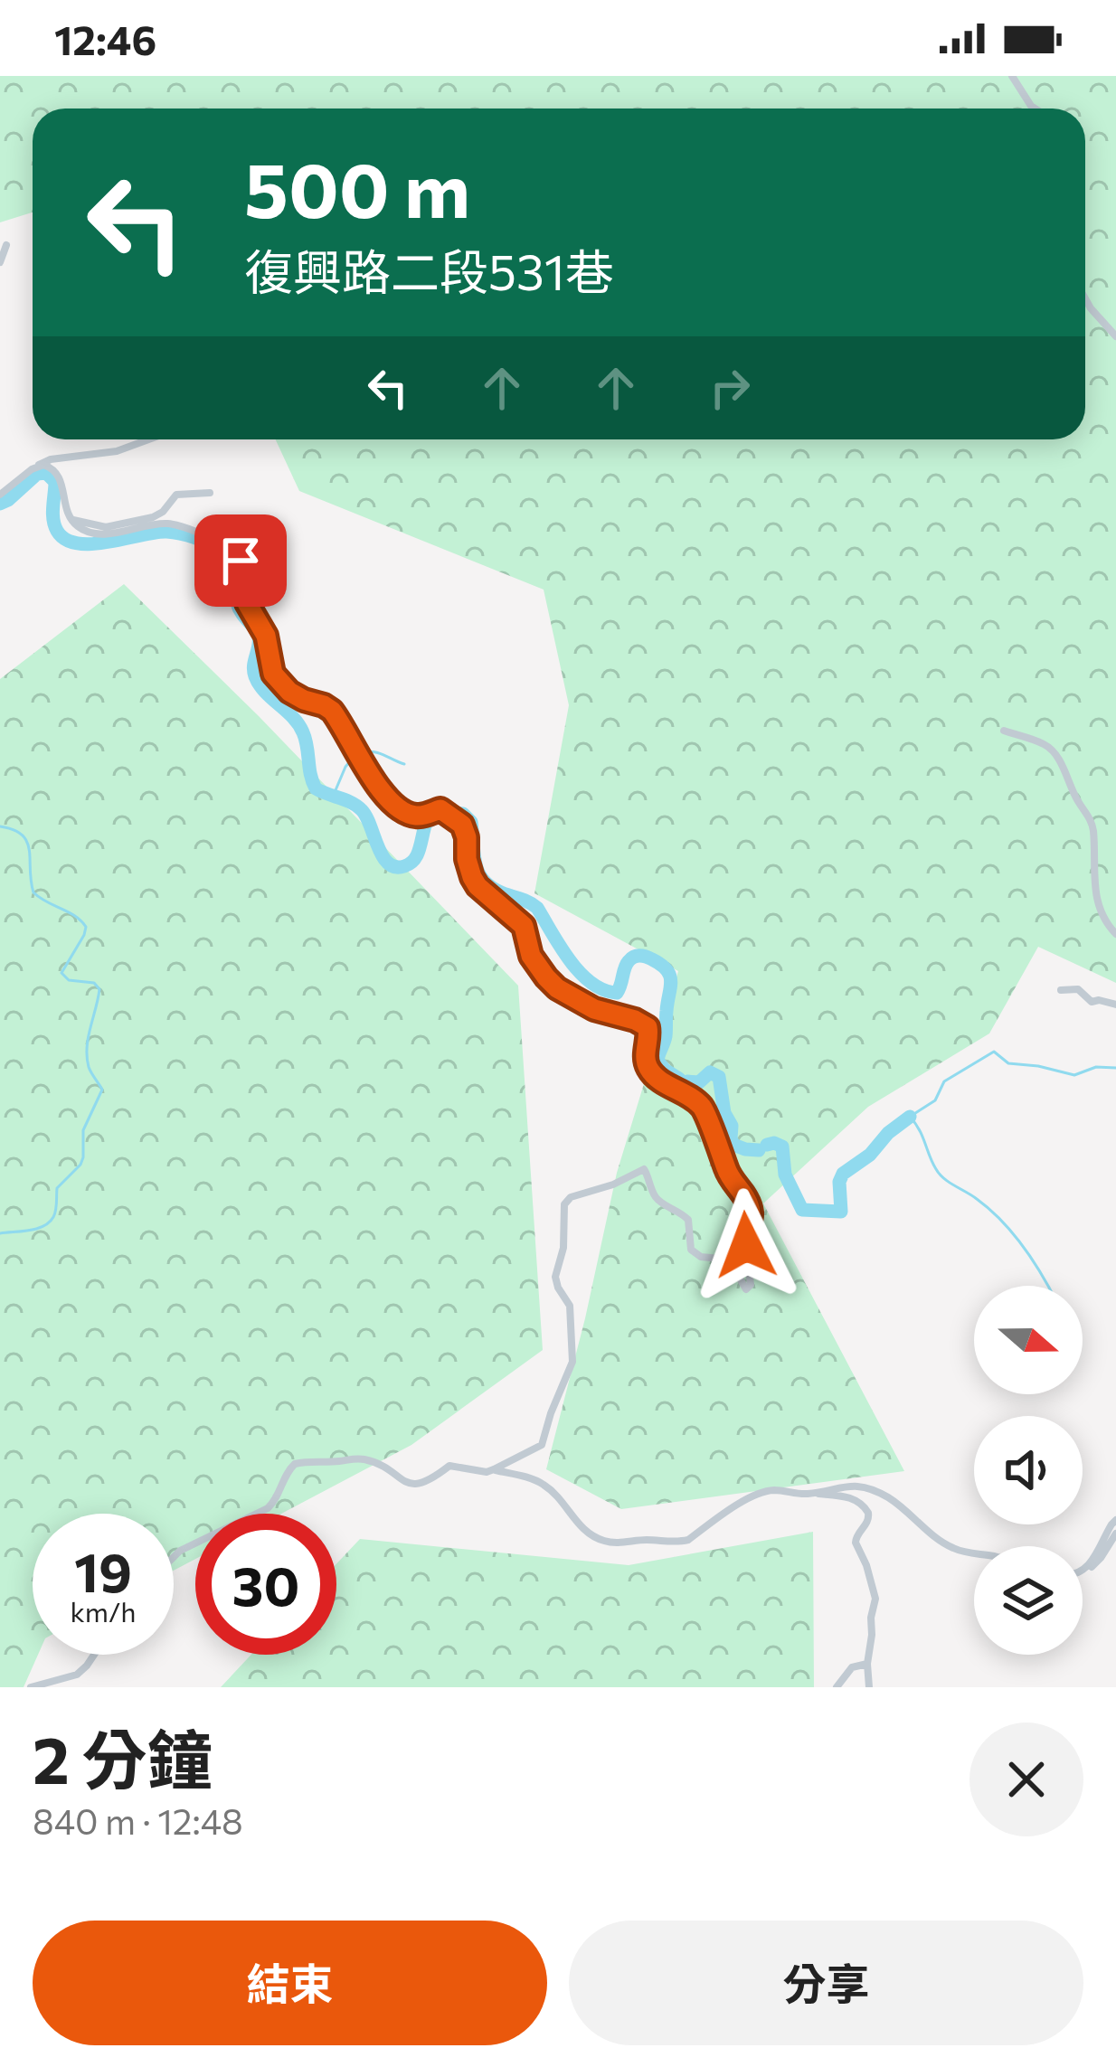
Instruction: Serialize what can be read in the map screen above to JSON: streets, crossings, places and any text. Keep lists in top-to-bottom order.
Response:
{
  "north": "right",
  "page": {
    "status": "12:46",
    "turn": ["500 m", "復興路二段531巷"],
    "speed": "19 km/h",
    "limit": "30",
    "heading": ["2 分鐘", "840 m · 12:48"],
    "buttons": ["結束", "分享"]
  }
}
